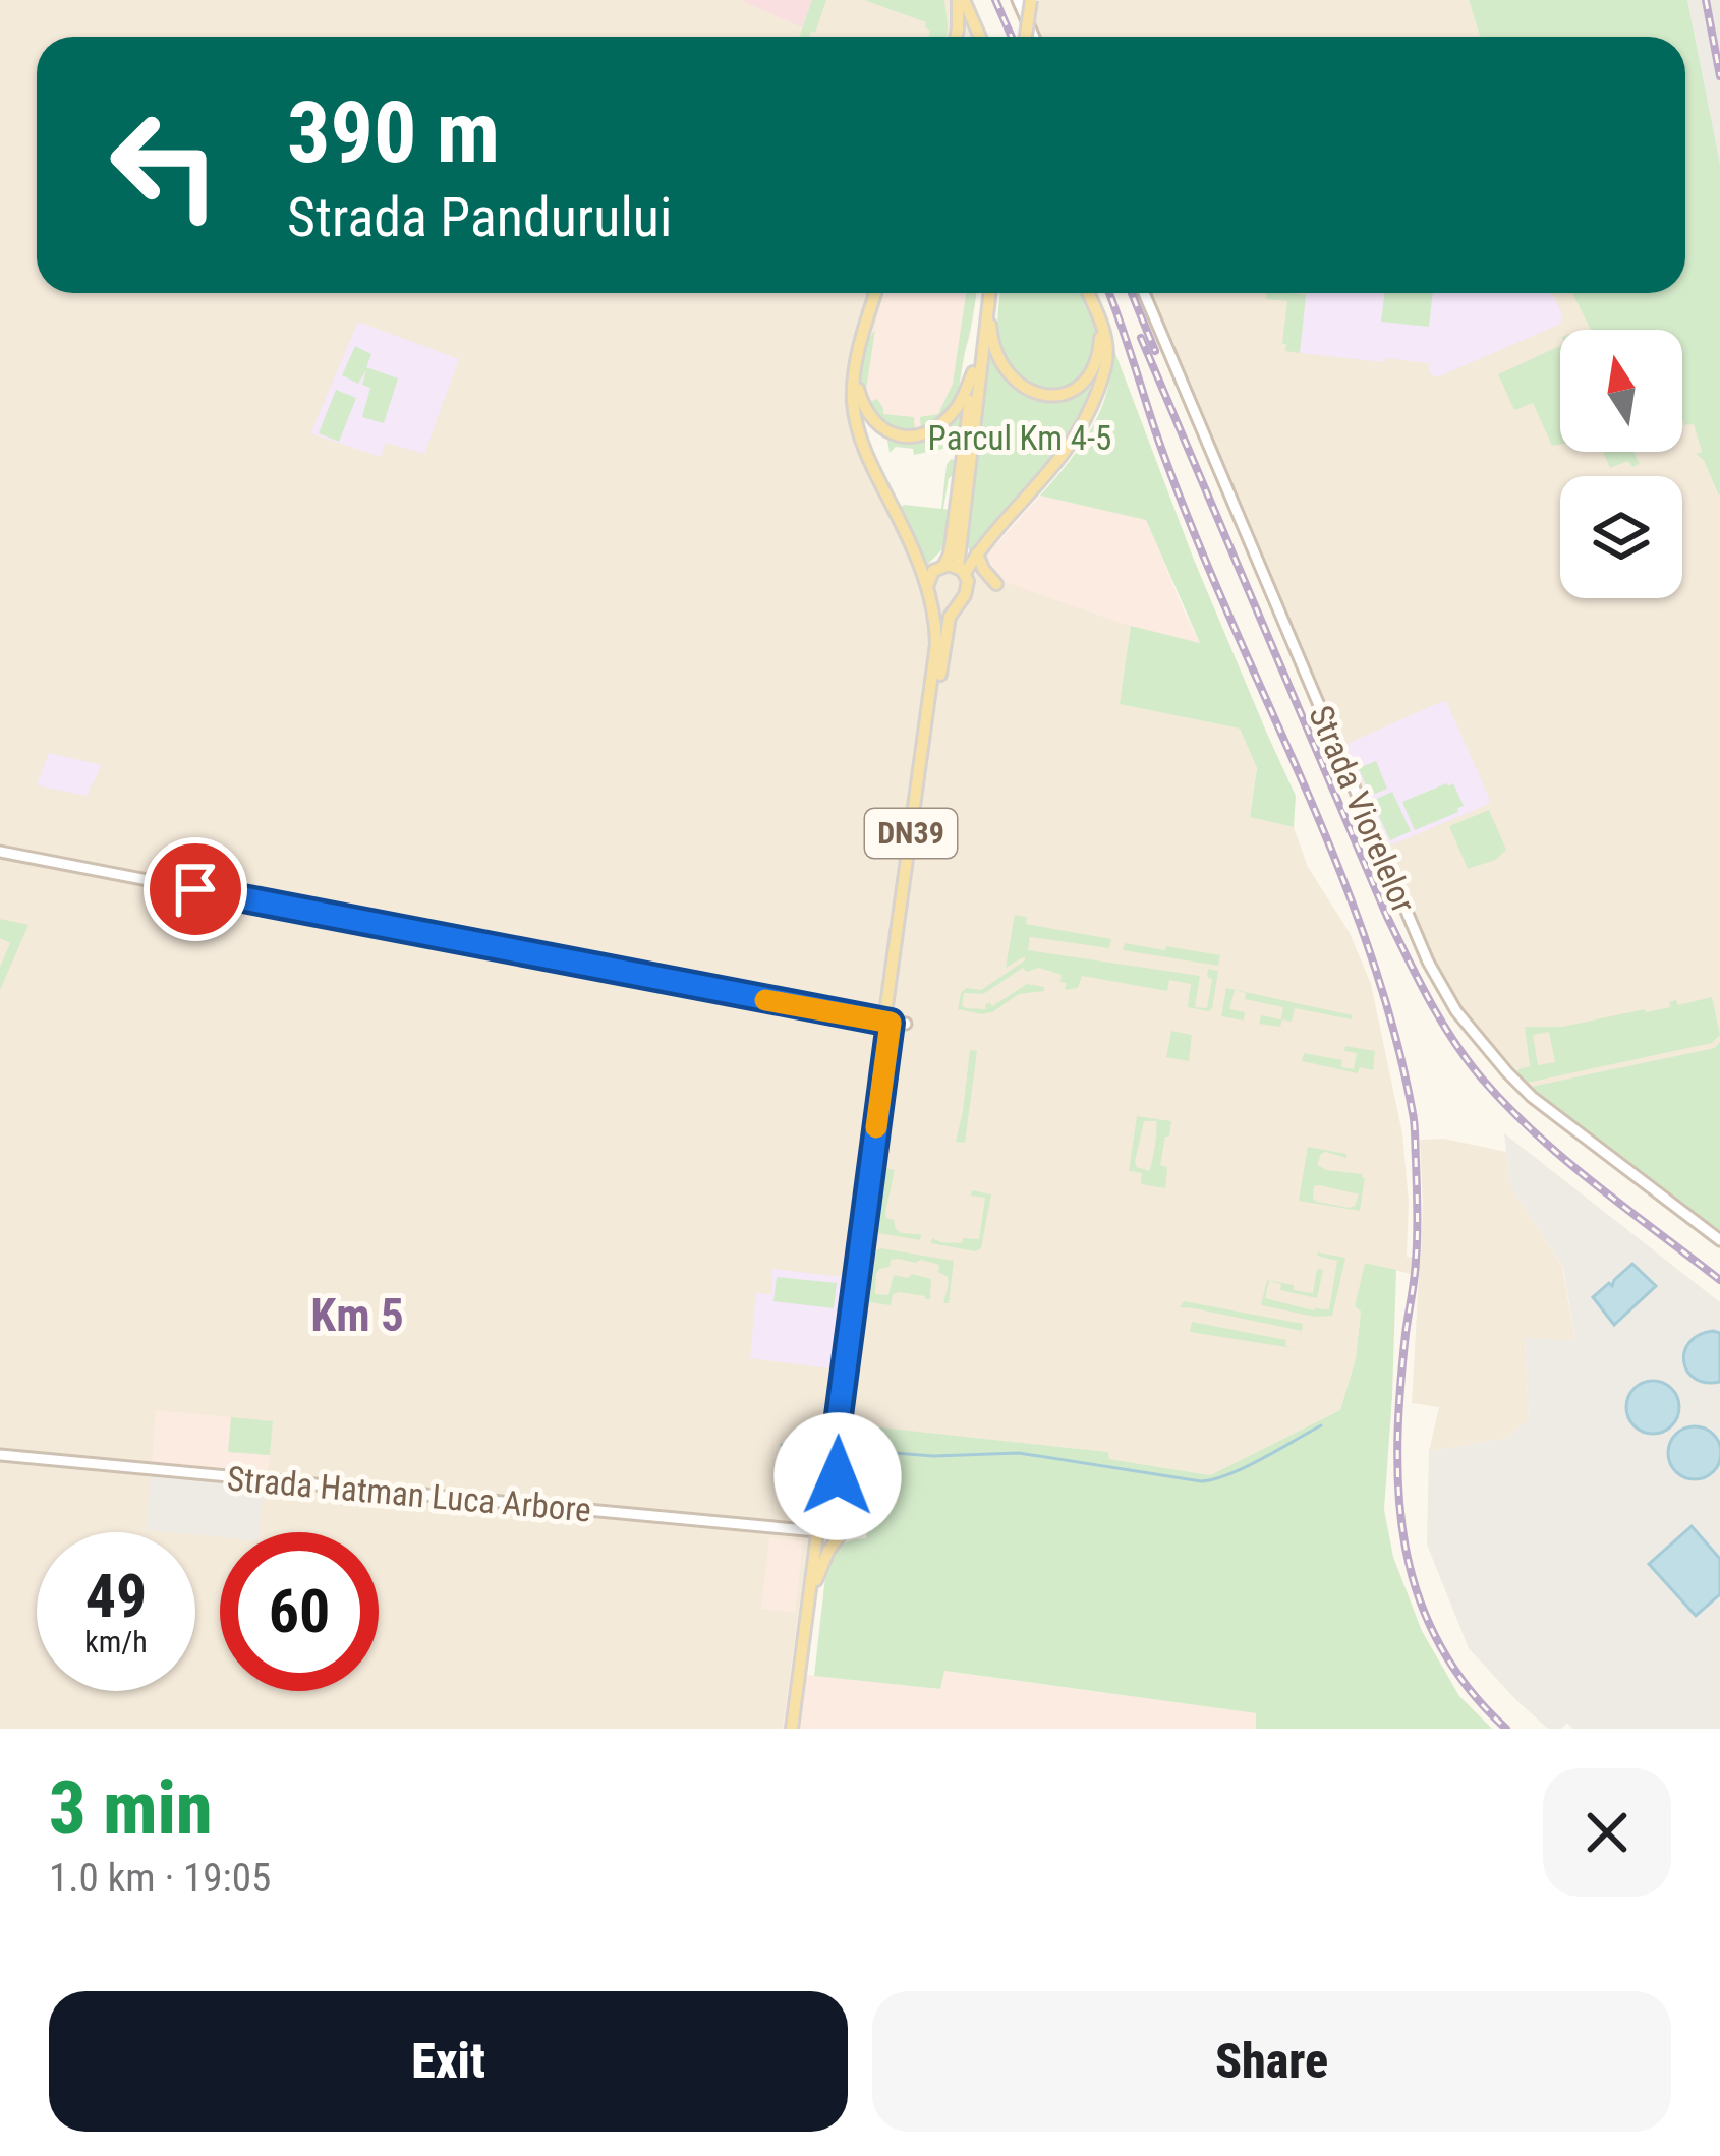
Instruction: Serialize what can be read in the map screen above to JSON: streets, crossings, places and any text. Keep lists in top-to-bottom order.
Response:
{
  "streets": {
    "main road": ["DN39"],
    "street": ["Strada Viorelelor", "Strada Hatman Luca Arbore"]
  },
  "crossings": [
    ["DN39", "Strada Hatman Luca Arbore"]
  ],
  "districts": ["Km 5"],
  "parks": ["Parcul Km 4-5"],
  "north": "top",
  "page": {
    "turn": ["390 m", "Strada Pandurului"],
    "speed": "49 km/h",
    "limit": "60",
    "heading": ["3 min", "1.0 km · 19:05"],
    "buttons": ["Exit", "Share"]
  }
}
